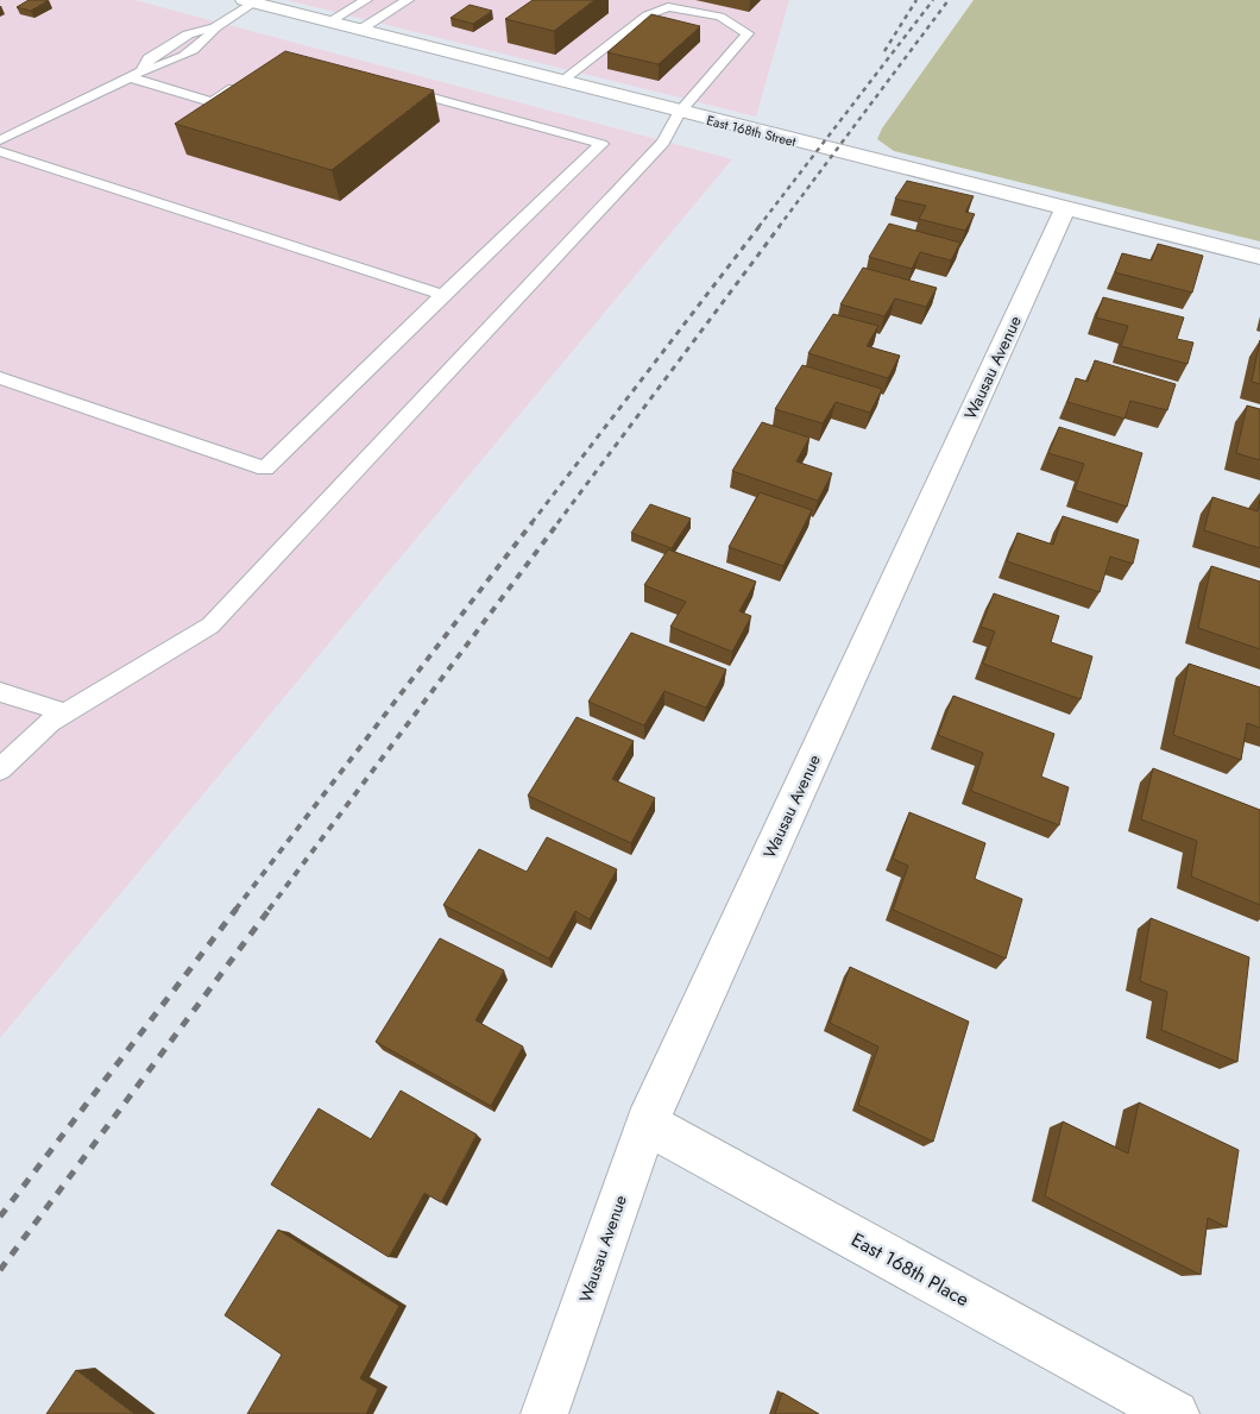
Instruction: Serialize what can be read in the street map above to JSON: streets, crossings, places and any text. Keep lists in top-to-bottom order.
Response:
{
  "streets": {
    "street": ["East 168th Street", "Wausau Avenue", "East 168th Place"]
  },
  "crossings": [
    ["East 168th Street", "Wausau Avenue"],
    ["Wausau Avenue", "East 168th Place"]
  ]
}
